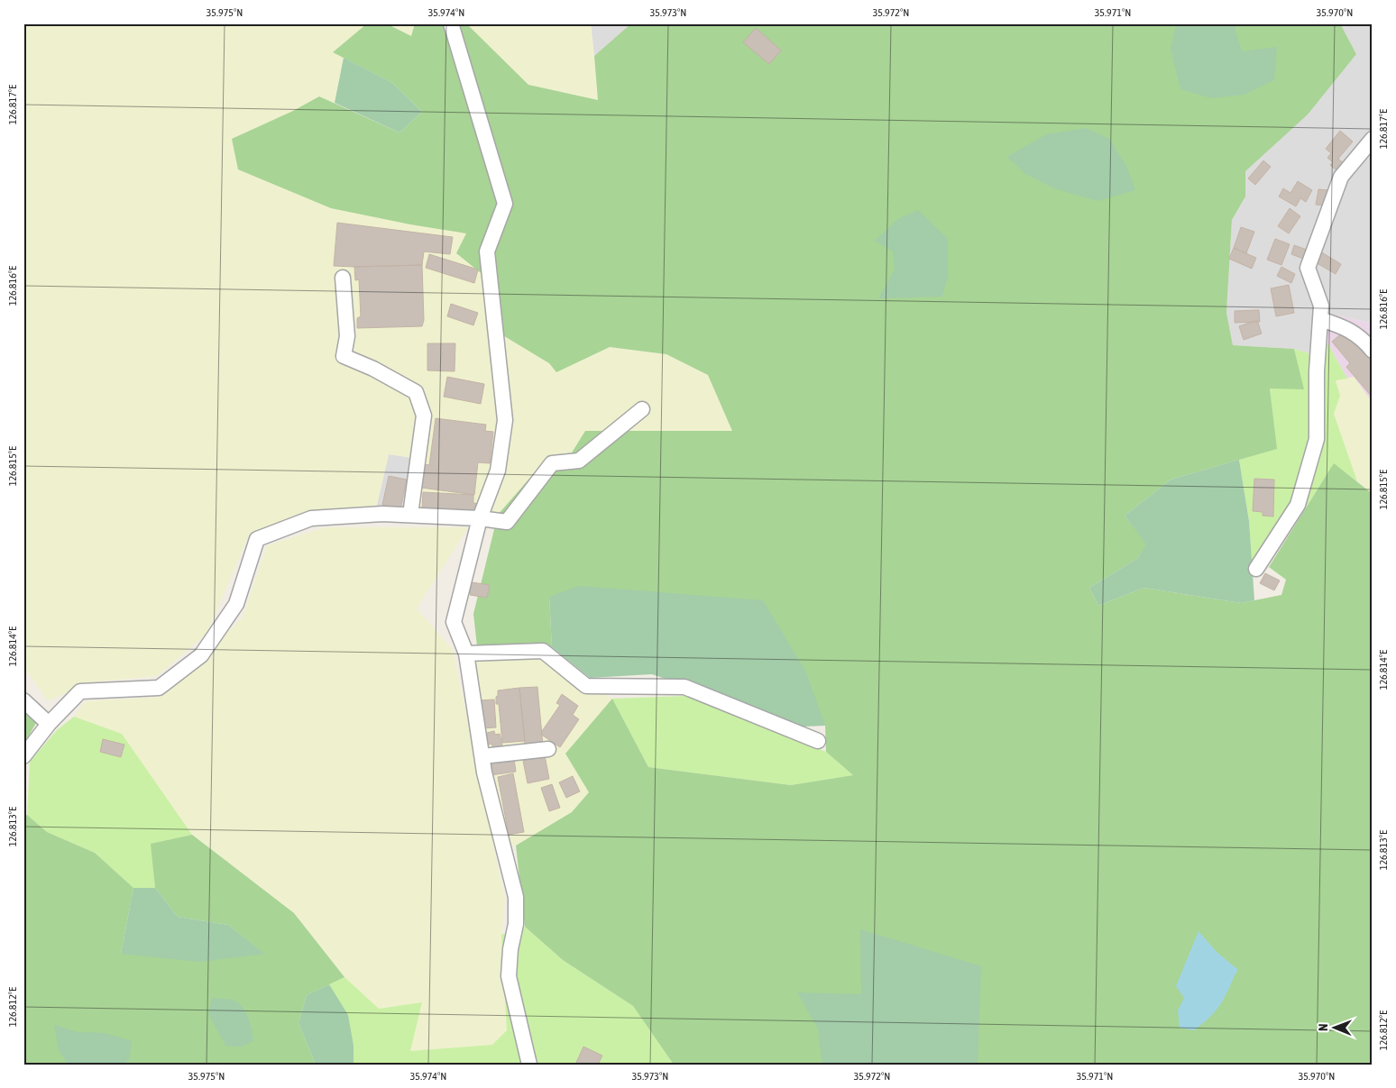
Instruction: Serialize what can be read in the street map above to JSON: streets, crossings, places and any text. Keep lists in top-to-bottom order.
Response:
{
  "north": "left",
  "coordinates": [
    "35.975°N",
    "35.974°N",
    "35.973°N",
    "35.972°N",
    "35.971°N",
    "35.970°N",
    "126.817°E",
    "126.816°E",
    "126.815°E",
    "126.814°E",
    "126.813°E",
    "126.812°E"
  ]
}
